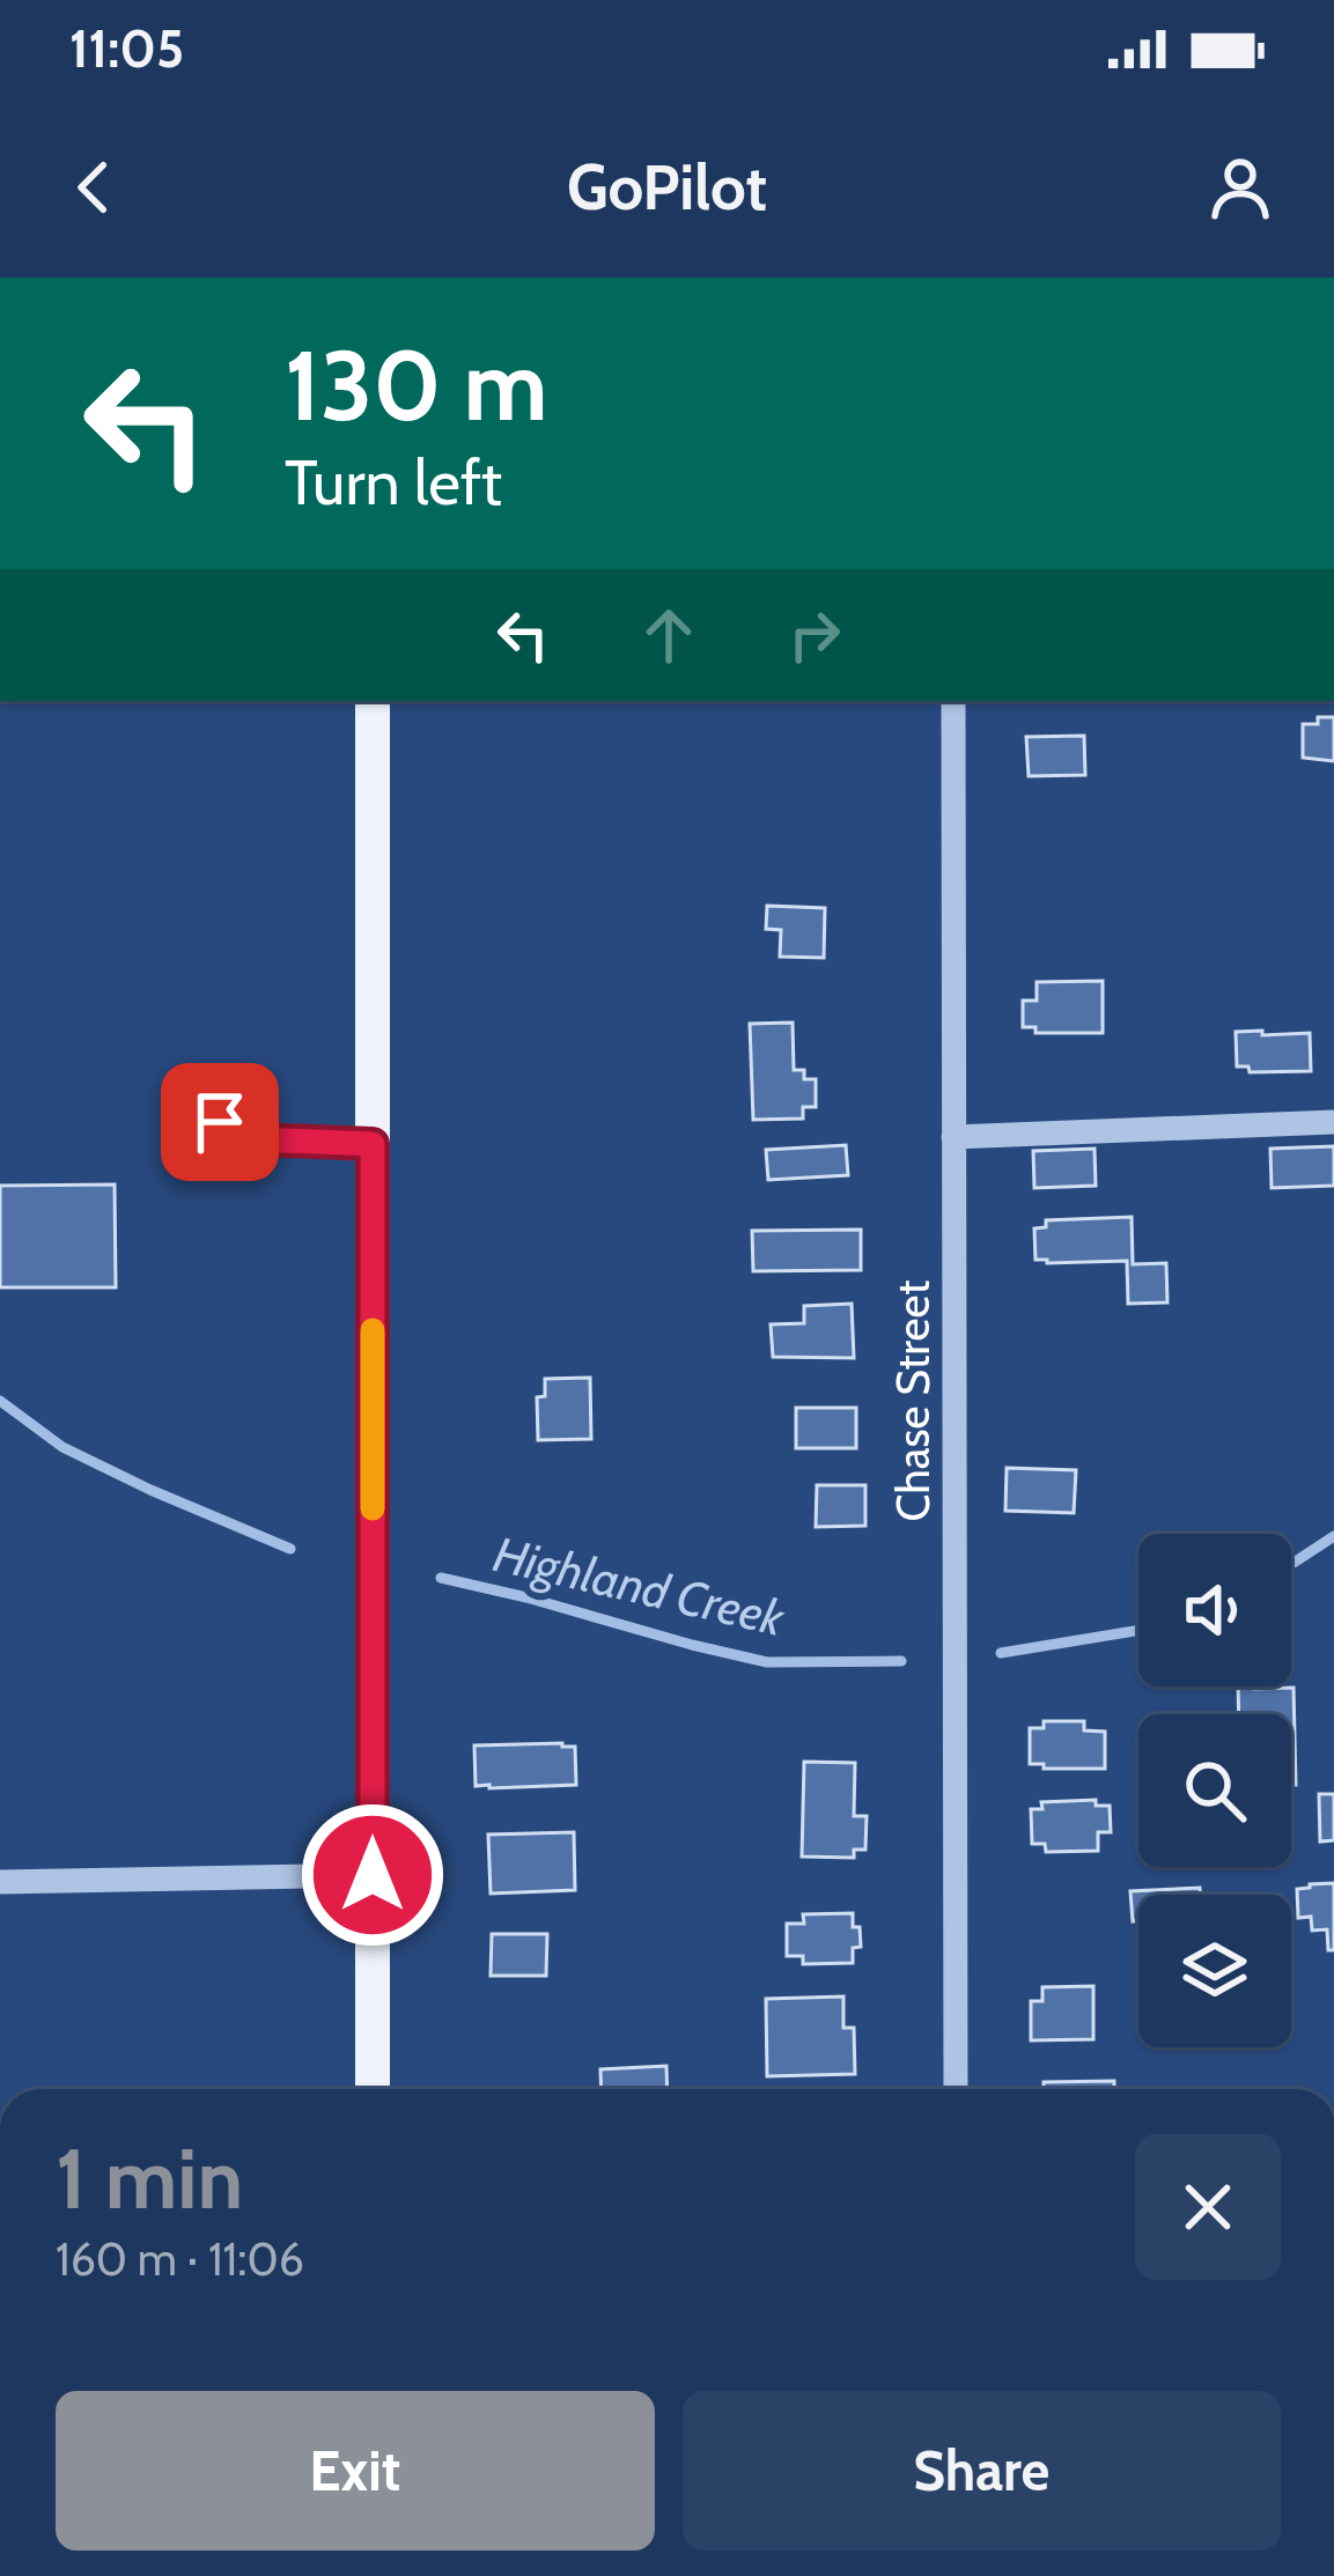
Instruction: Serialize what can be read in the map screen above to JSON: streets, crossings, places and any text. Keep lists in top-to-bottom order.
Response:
{
  "streets": {
    "street": ["Chase Street"]
  },
  "water": ["Highland Creek"],
  "page": {
    "status": "11:05",
    "header": "GoPilot",
    "turn": ["130 m", "Turn left"],
    "heading": ["1 min", "160 m · 11:06"],
    "buttons": ["Exit", "Share"]
  }
}
